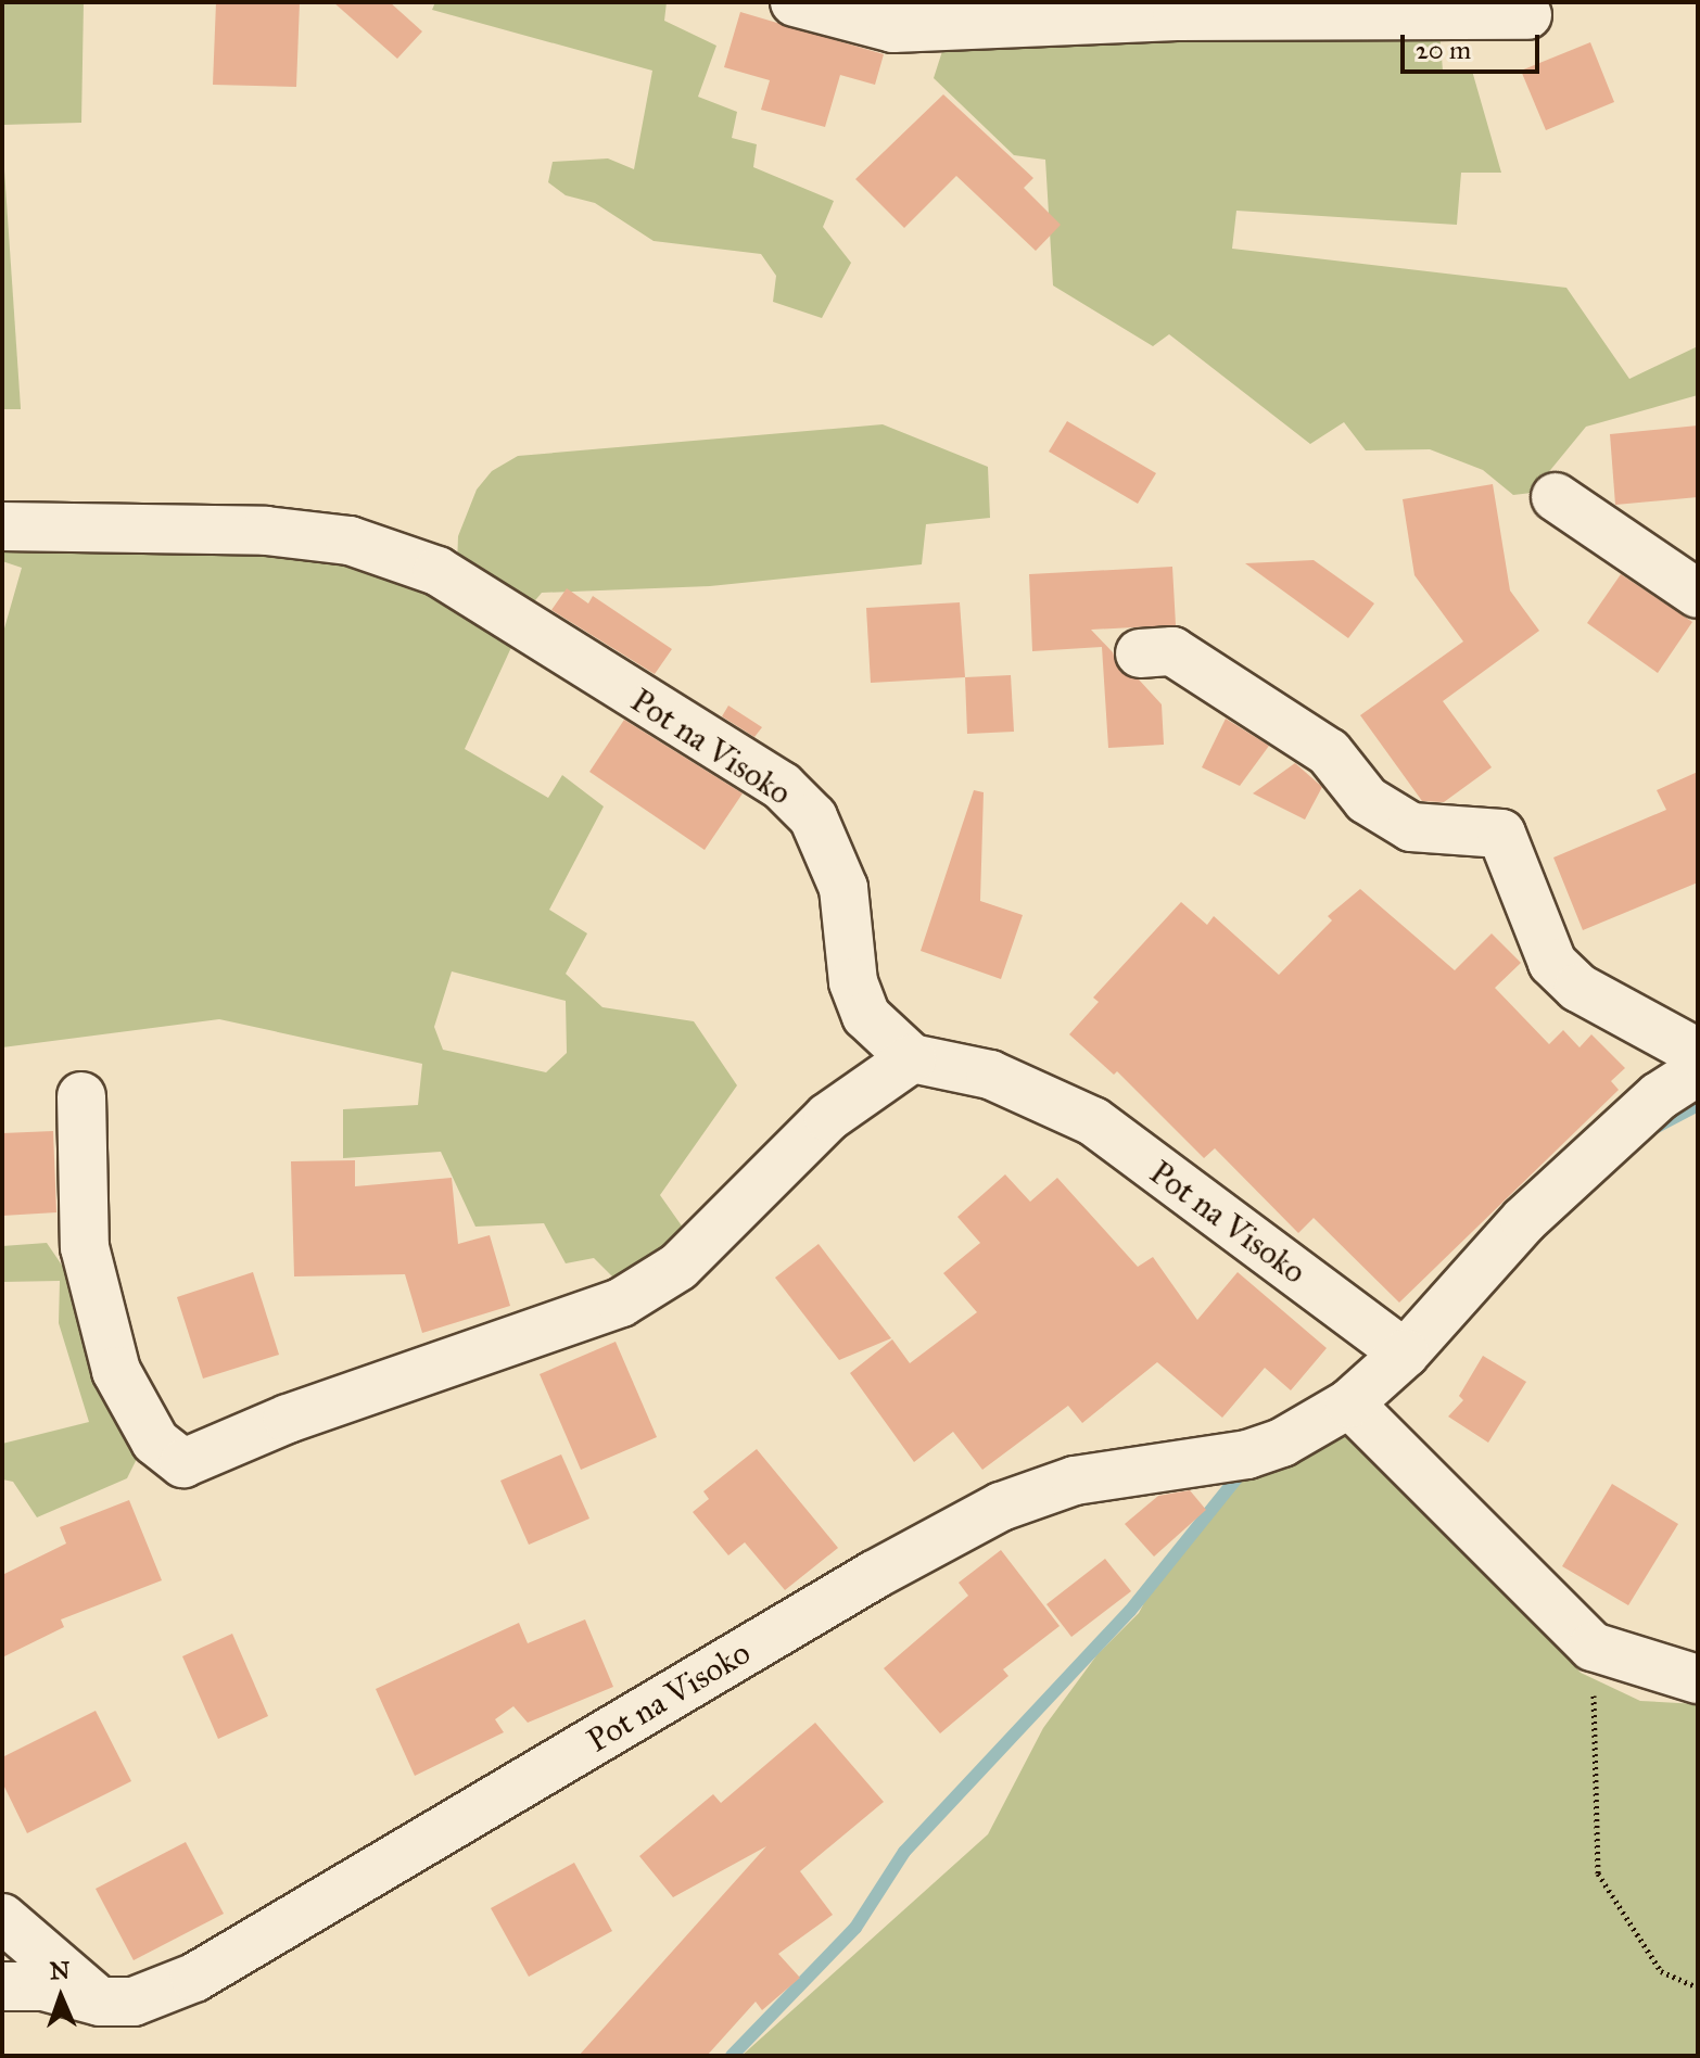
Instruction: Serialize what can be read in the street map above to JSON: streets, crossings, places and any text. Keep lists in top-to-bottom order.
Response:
{
  "streets": {
    "street": ["Pot na Visoko"]
  },
  "scale_bar": "20 m",
  "north": "top"
}
